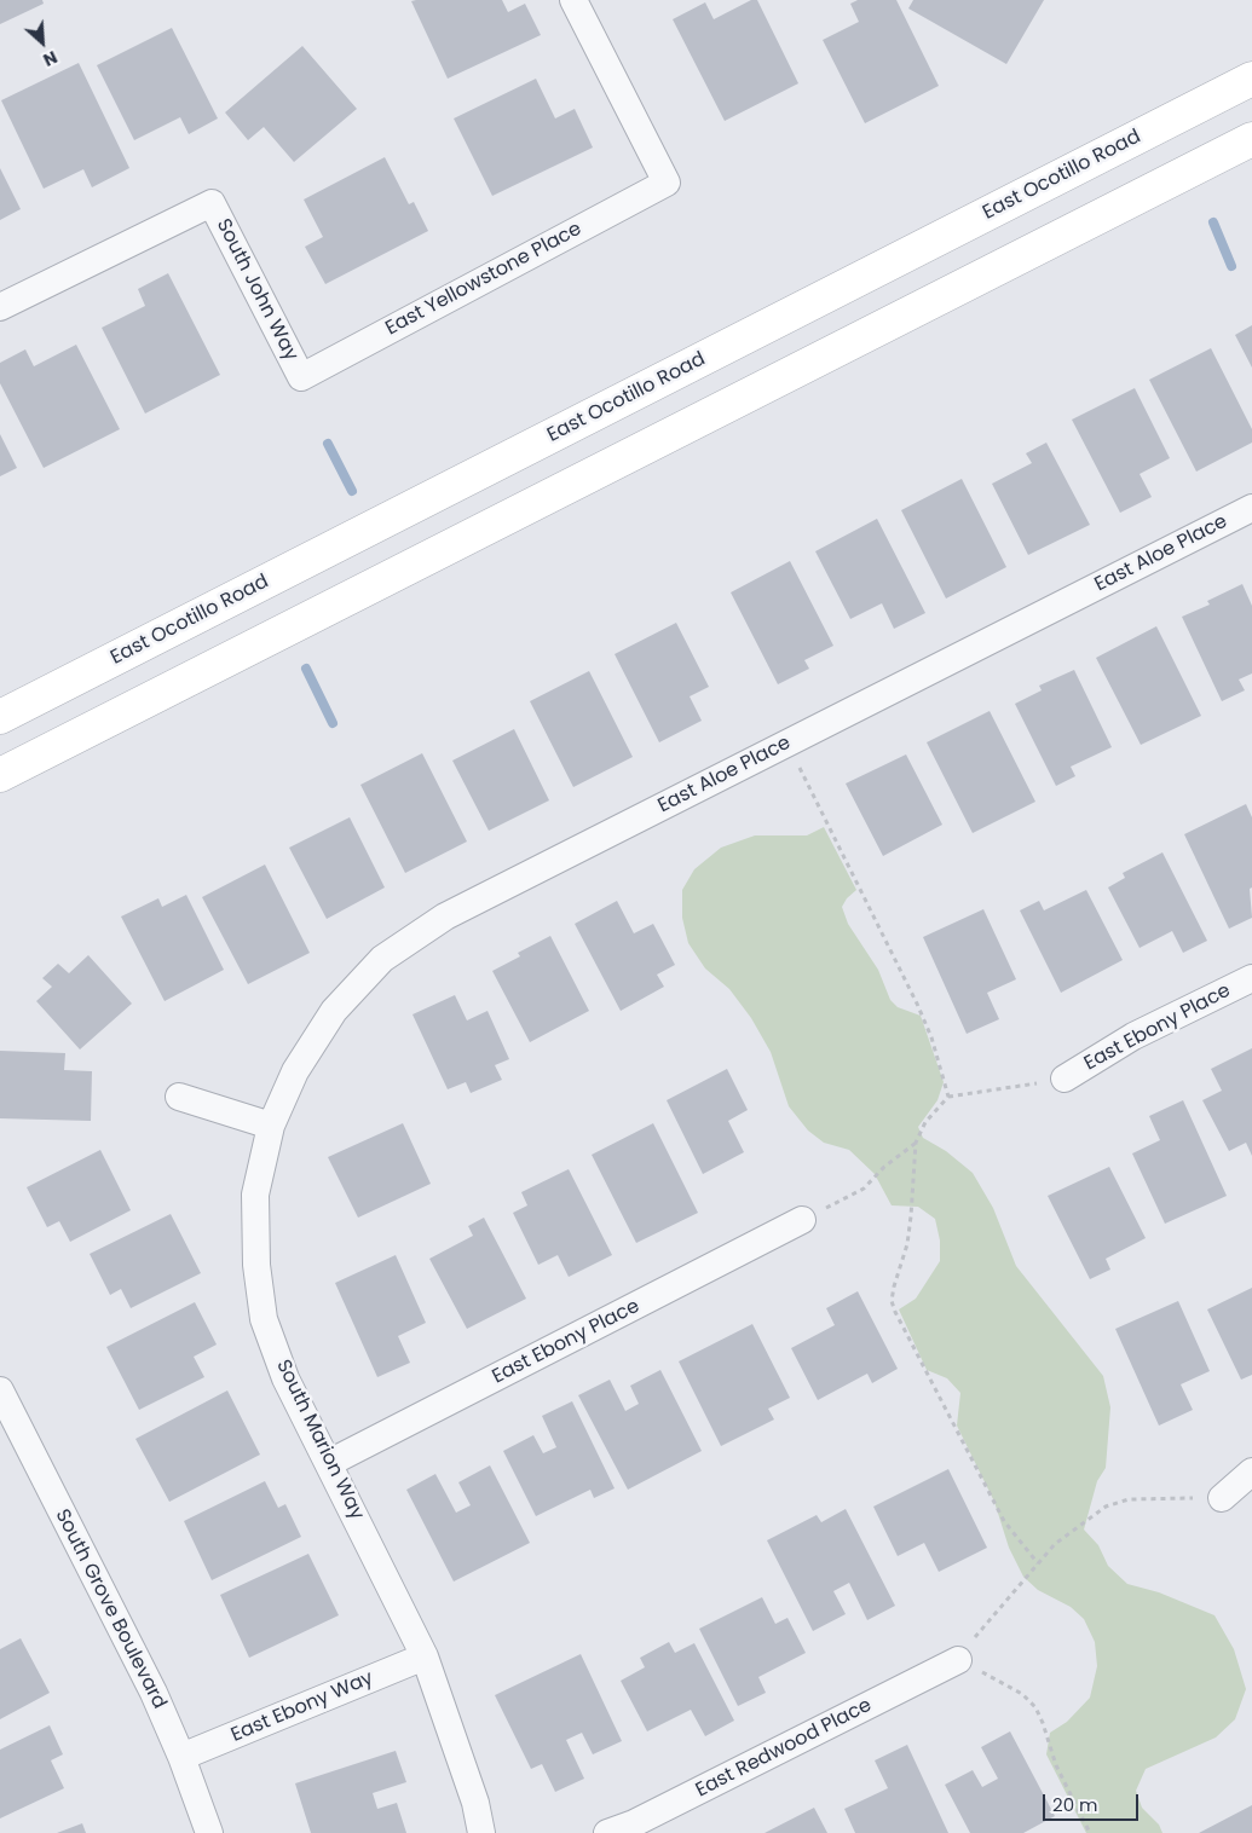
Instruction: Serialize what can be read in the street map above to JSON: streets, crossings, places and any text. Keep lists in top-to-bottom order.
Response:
{
  "streets": {
    "main road": ["East Ocotillo Road"],
    "street": [
      "East Yellowstone Place",
      "South John Way",
      "East Aloe Place",
      "East Ebony Place",
      "South Marion Way",
      "South Grove Boulevard",
      "East Ebony Way",
      "East Redwood Place"
    ]
  },
  "crossings": [
    ["East Yellowstone Place", "South John Way"],
    ["East Aloe Place", "South Marion Way"],
    ["East Ebony Place", "South Marion Way"],
    ["South Marion Way", "East Ebony Way"],
    ["South Grove Boulevard", "East Ebony Way"]
  ],
  "scale_bar": "20 m",
  "north": "bottom right"
}
